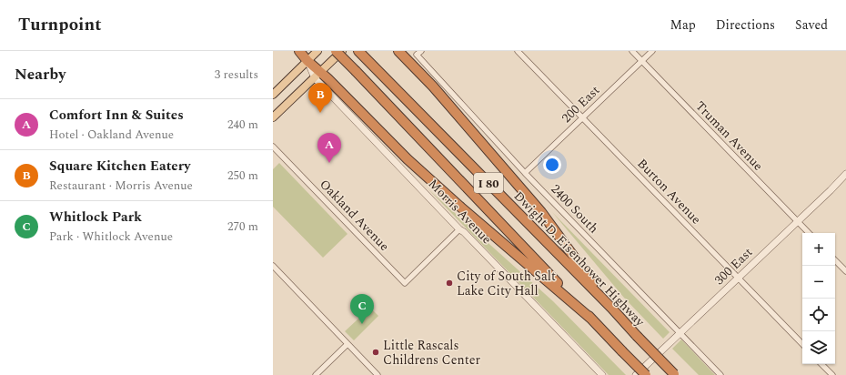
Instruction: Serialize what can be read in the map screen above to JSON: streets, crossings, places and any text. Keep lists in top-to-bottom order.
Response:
{
  "streets": {
    "highway": ["I 80", "Dwight D. Eisenhower Highway"],
    "street": [
      "200 East",
      "Truman Avenue",
      "Burton Avenue",
      "2400 South",
      "Morris Avenue",
      "Oakland Avenue",
      "300 East"
    ]
  },
  "crossings": [
    ["200 East", "Truman Avenue"],
    ["200 East", "Burton Avenue"],
    ["200 East", "2400 South"],
    ["Truman Avenue", "300 East"],
    ["Burton Avenue", "300 East"],
    ["2400 South", "300 East"],
    ["Morris Avenue", "Oakland Avenue"]
  ],
  "places": ["City of South Salt Lake City Hall", "Little Rascals Childrens Center"],
  "page": {
    "header": "Turnpoint",
    "nav": ["Map", "Directions", "Saved"],
    "heading": ["Nearby", "3 results"],
    "pins": ["B", "A", "C"],
    "list": [
      {
        "mark": "A",
        "name": "Comfort Inn & Suites",
        "note": "Hotel · Oakland Avenue",
        "value": "240 m"
      },
      {
        "mark": "B",
        "name": "Square Kitchen Eatery",
        "note": "Restaurant · Morris Avenue",
        "value": "250 m"
      },
      {
        "mark": "C",
        "name": "Whitlock Park",
        "note": "Park · Whitlock Avenue",
        "value": "270 m"
      }
    ],
    "map_buttons": ["+", "−"]
  }
}
